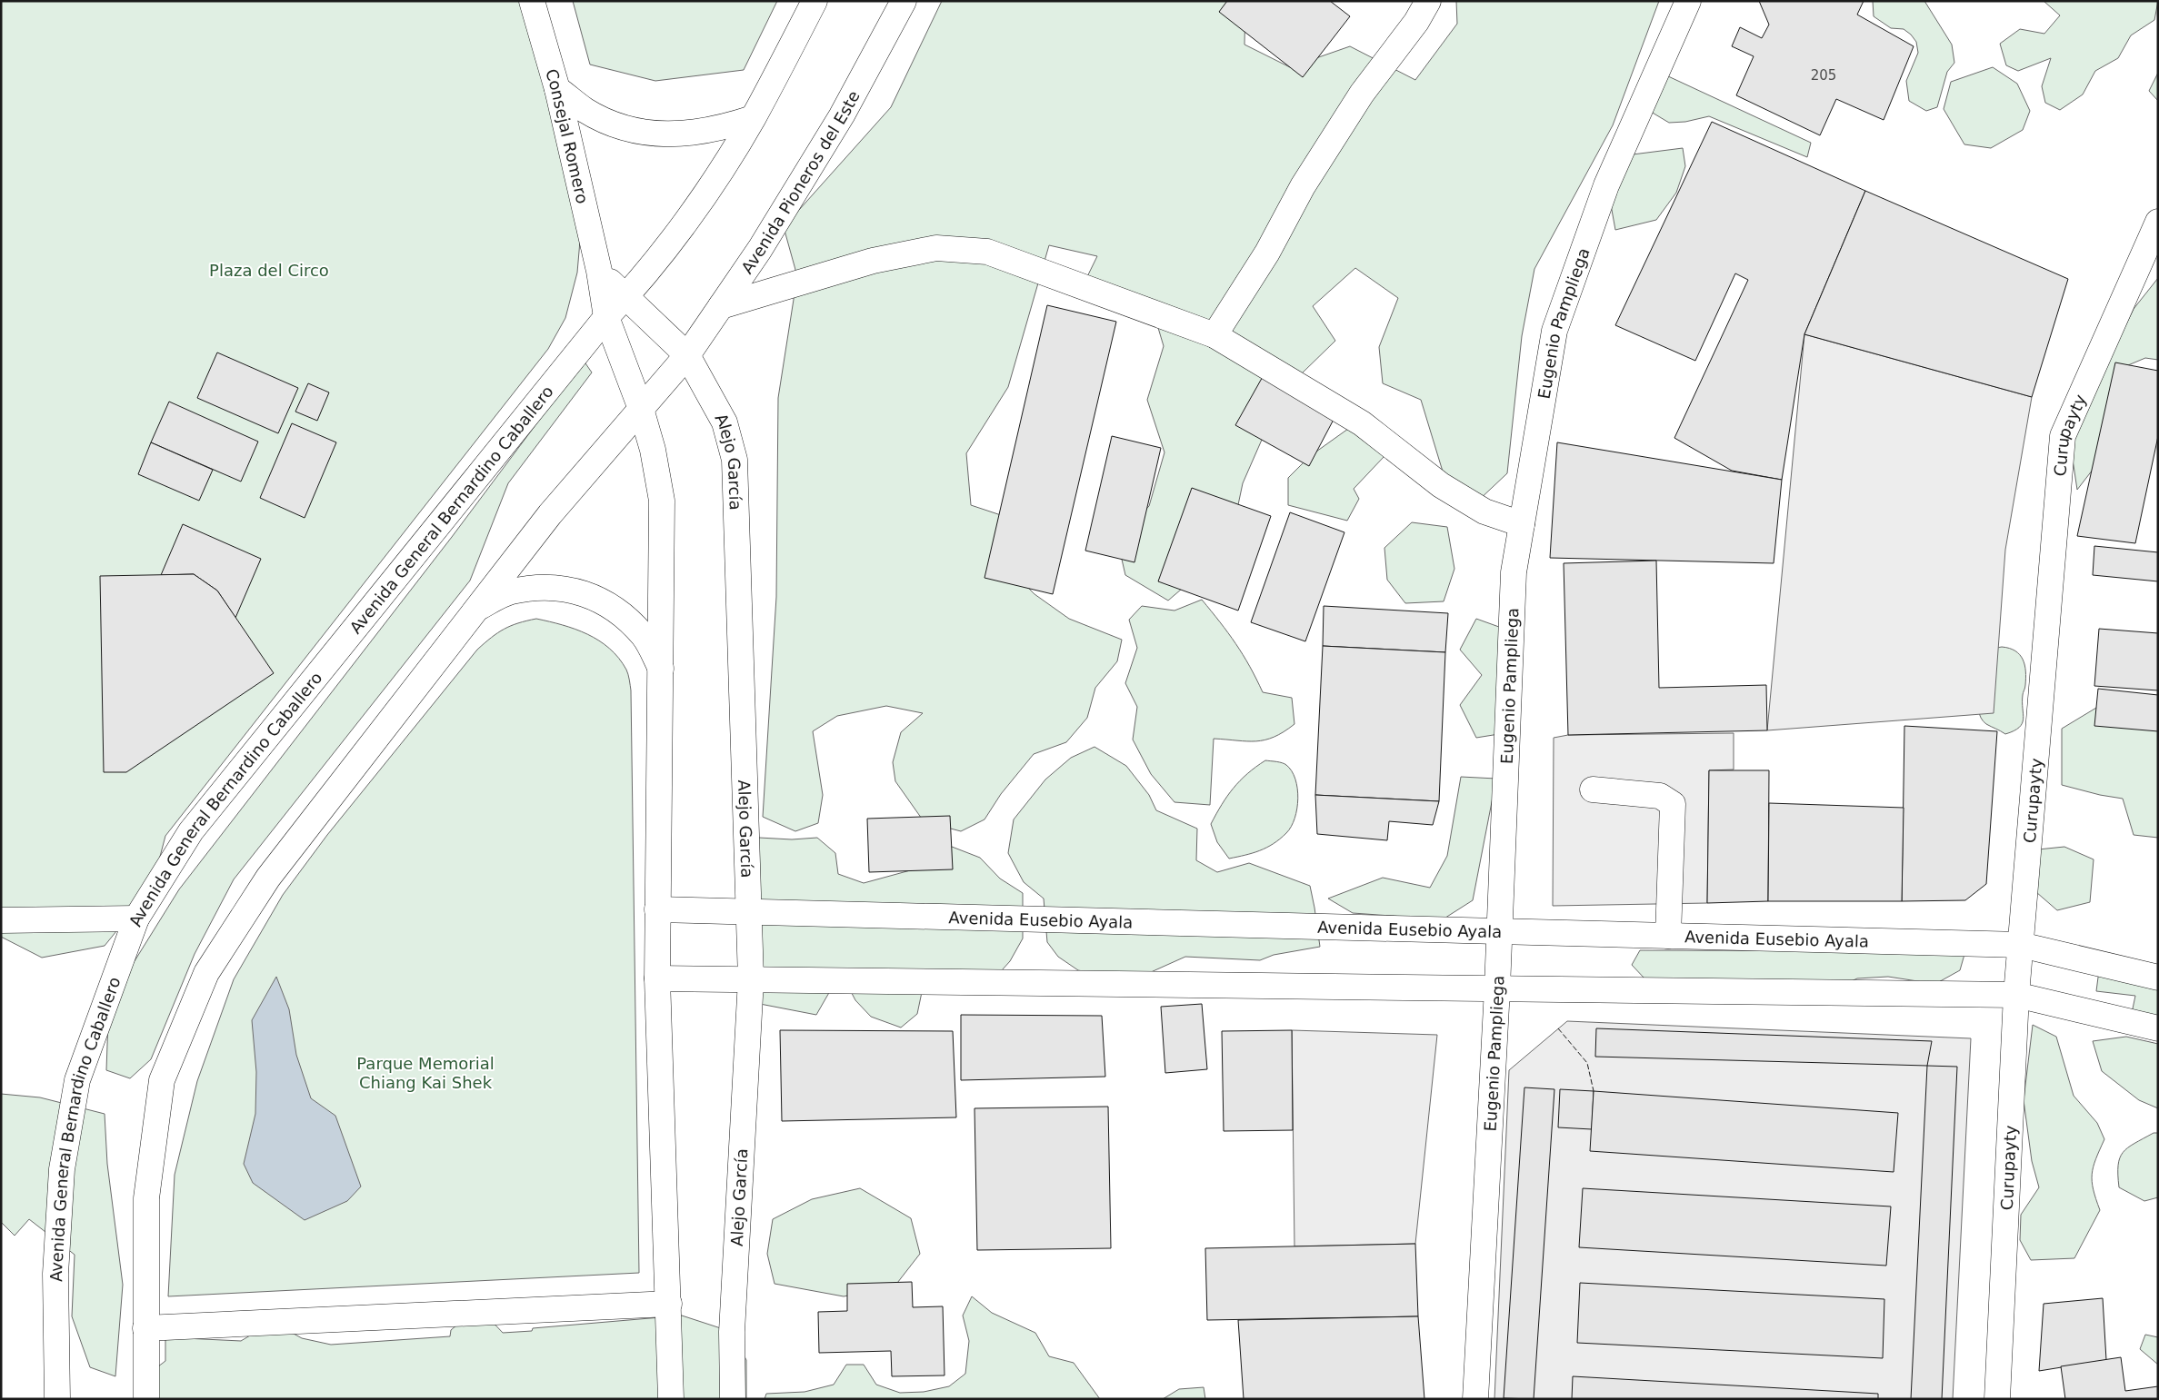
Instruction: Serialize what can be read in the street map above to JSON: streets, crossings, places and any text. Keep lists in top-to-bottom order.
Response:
{
  "streets": {
    "street": [
      "Consejal Romero",
      "Avenida Pioneros del Este",
      "Eugenio Pampliega",
      "Curupayty",
      "Alejo García",
      "Avenida General Bernardino Caballero",
      "Avenida Eusebio Ayala"
    ]
  },
  "crossings": [
    ["Consejal Romero", "Avenida General Bernardino Caballero"],
    ["Avenida Pioneros del Este", "Alejo García"],
    ["Eugenio Pampliega", "Avenida Eusebio Ayala"],
    ["Curupayty", "Avenida Eusebio Ayala"],
    ["Alejo García", "Avenida General Bernardino Caballero"],
    ["Alejo García", "Avenida Eusebio Ayala"]
  ],
  "parks": ["Plaza del Circo", "Parque Memorial Chiang Kai Shek"],
  "house_numbers": ["205"]
}
